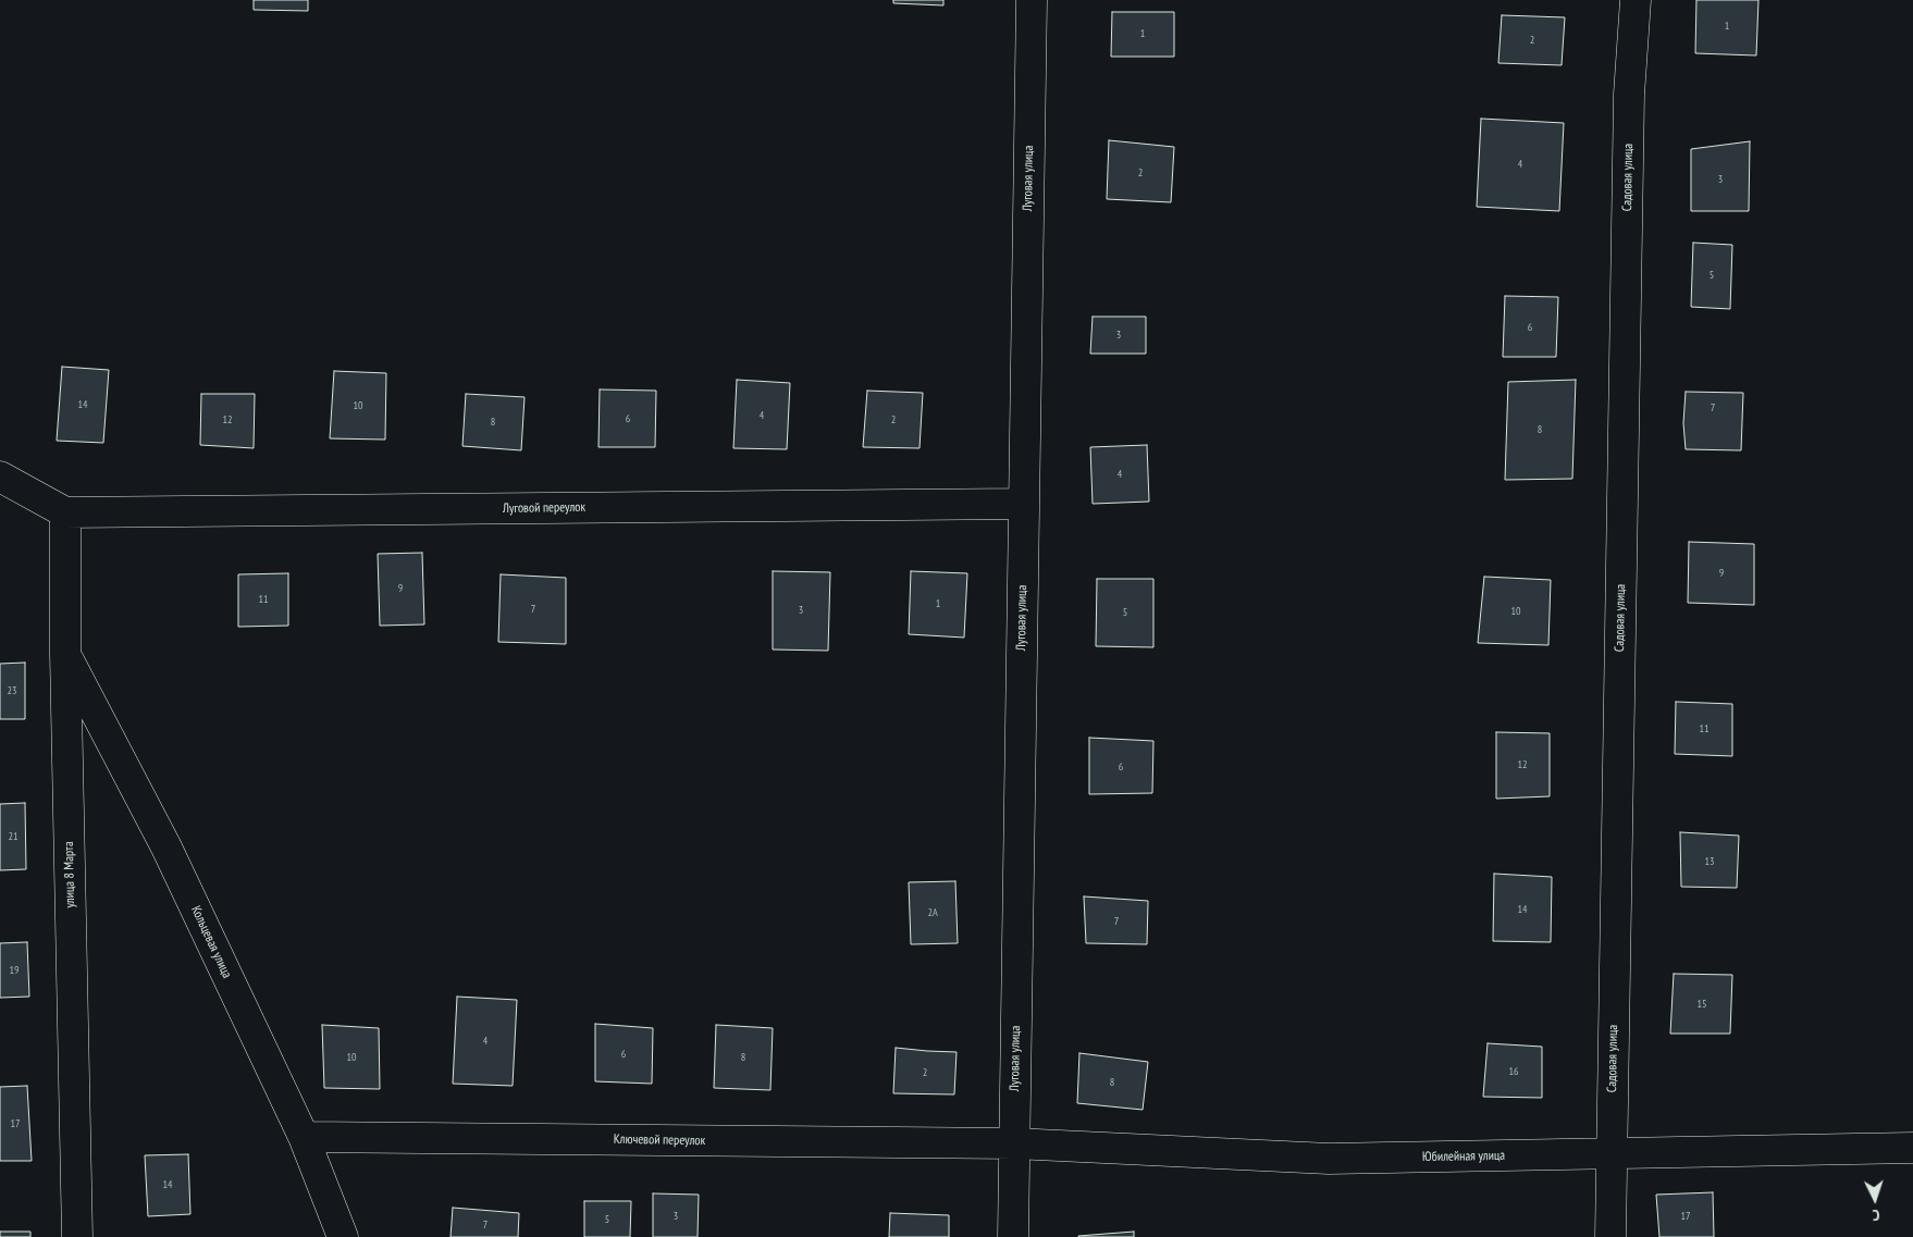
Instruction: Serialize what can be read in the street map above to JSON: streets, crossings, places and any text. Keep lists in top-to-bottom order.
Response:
{
  "streets": {
    "street": [
      "Садовая улица",
      "Луговая улица",
      "Луговой переулок",
      "улица 8 Марта",
      "Кольцевая улица",
      "Ключевой переулок",
      "Юбилейная улица"
    ]
  },
  "crossings": [
    ["Садовая улица", "Юбилейная улица"],
    ["Луговая улица", "Луговой переулок"],
    ["Луговая улица", "Ключевой переулок"],
    ["Луговая улица", "Юбилейная улица"],
    ["Луговой переулок", "улица 8 Марта"],
    ["улица 8 Марта", "Кольцевая улица"],
    ["Кольцевая улица", "Ключевой переулок"],
    ["Ключевой переулок", "Юбилейная улица"]
  ],
  "house_numbers": [
    "1",
    "1",
    "2",
    "4",
    "2",
    "3",
    "5",
    "6",
    "3",
    "14",
    "10",
    "7",
    "4",
    "6",
    "12",
    "2",
    "8",
    "8",
    "4",
    "9",
    "9",
    "11",
    "1",
    "7",
    "3",
    "10",
    "5",
    "23",
    "11",
    "12",
    "6",
    "21",
    "13",
    "14",
    "2А",
    "7",
    "19",
    "15",
    "4",
    "6",
    "10",
    "8",
    "16",
    "2",
    "8",
    "17",
    "14",
    "3",
    "17",
    "5",
    "7"
  ],
  "north": "bottom"
}
